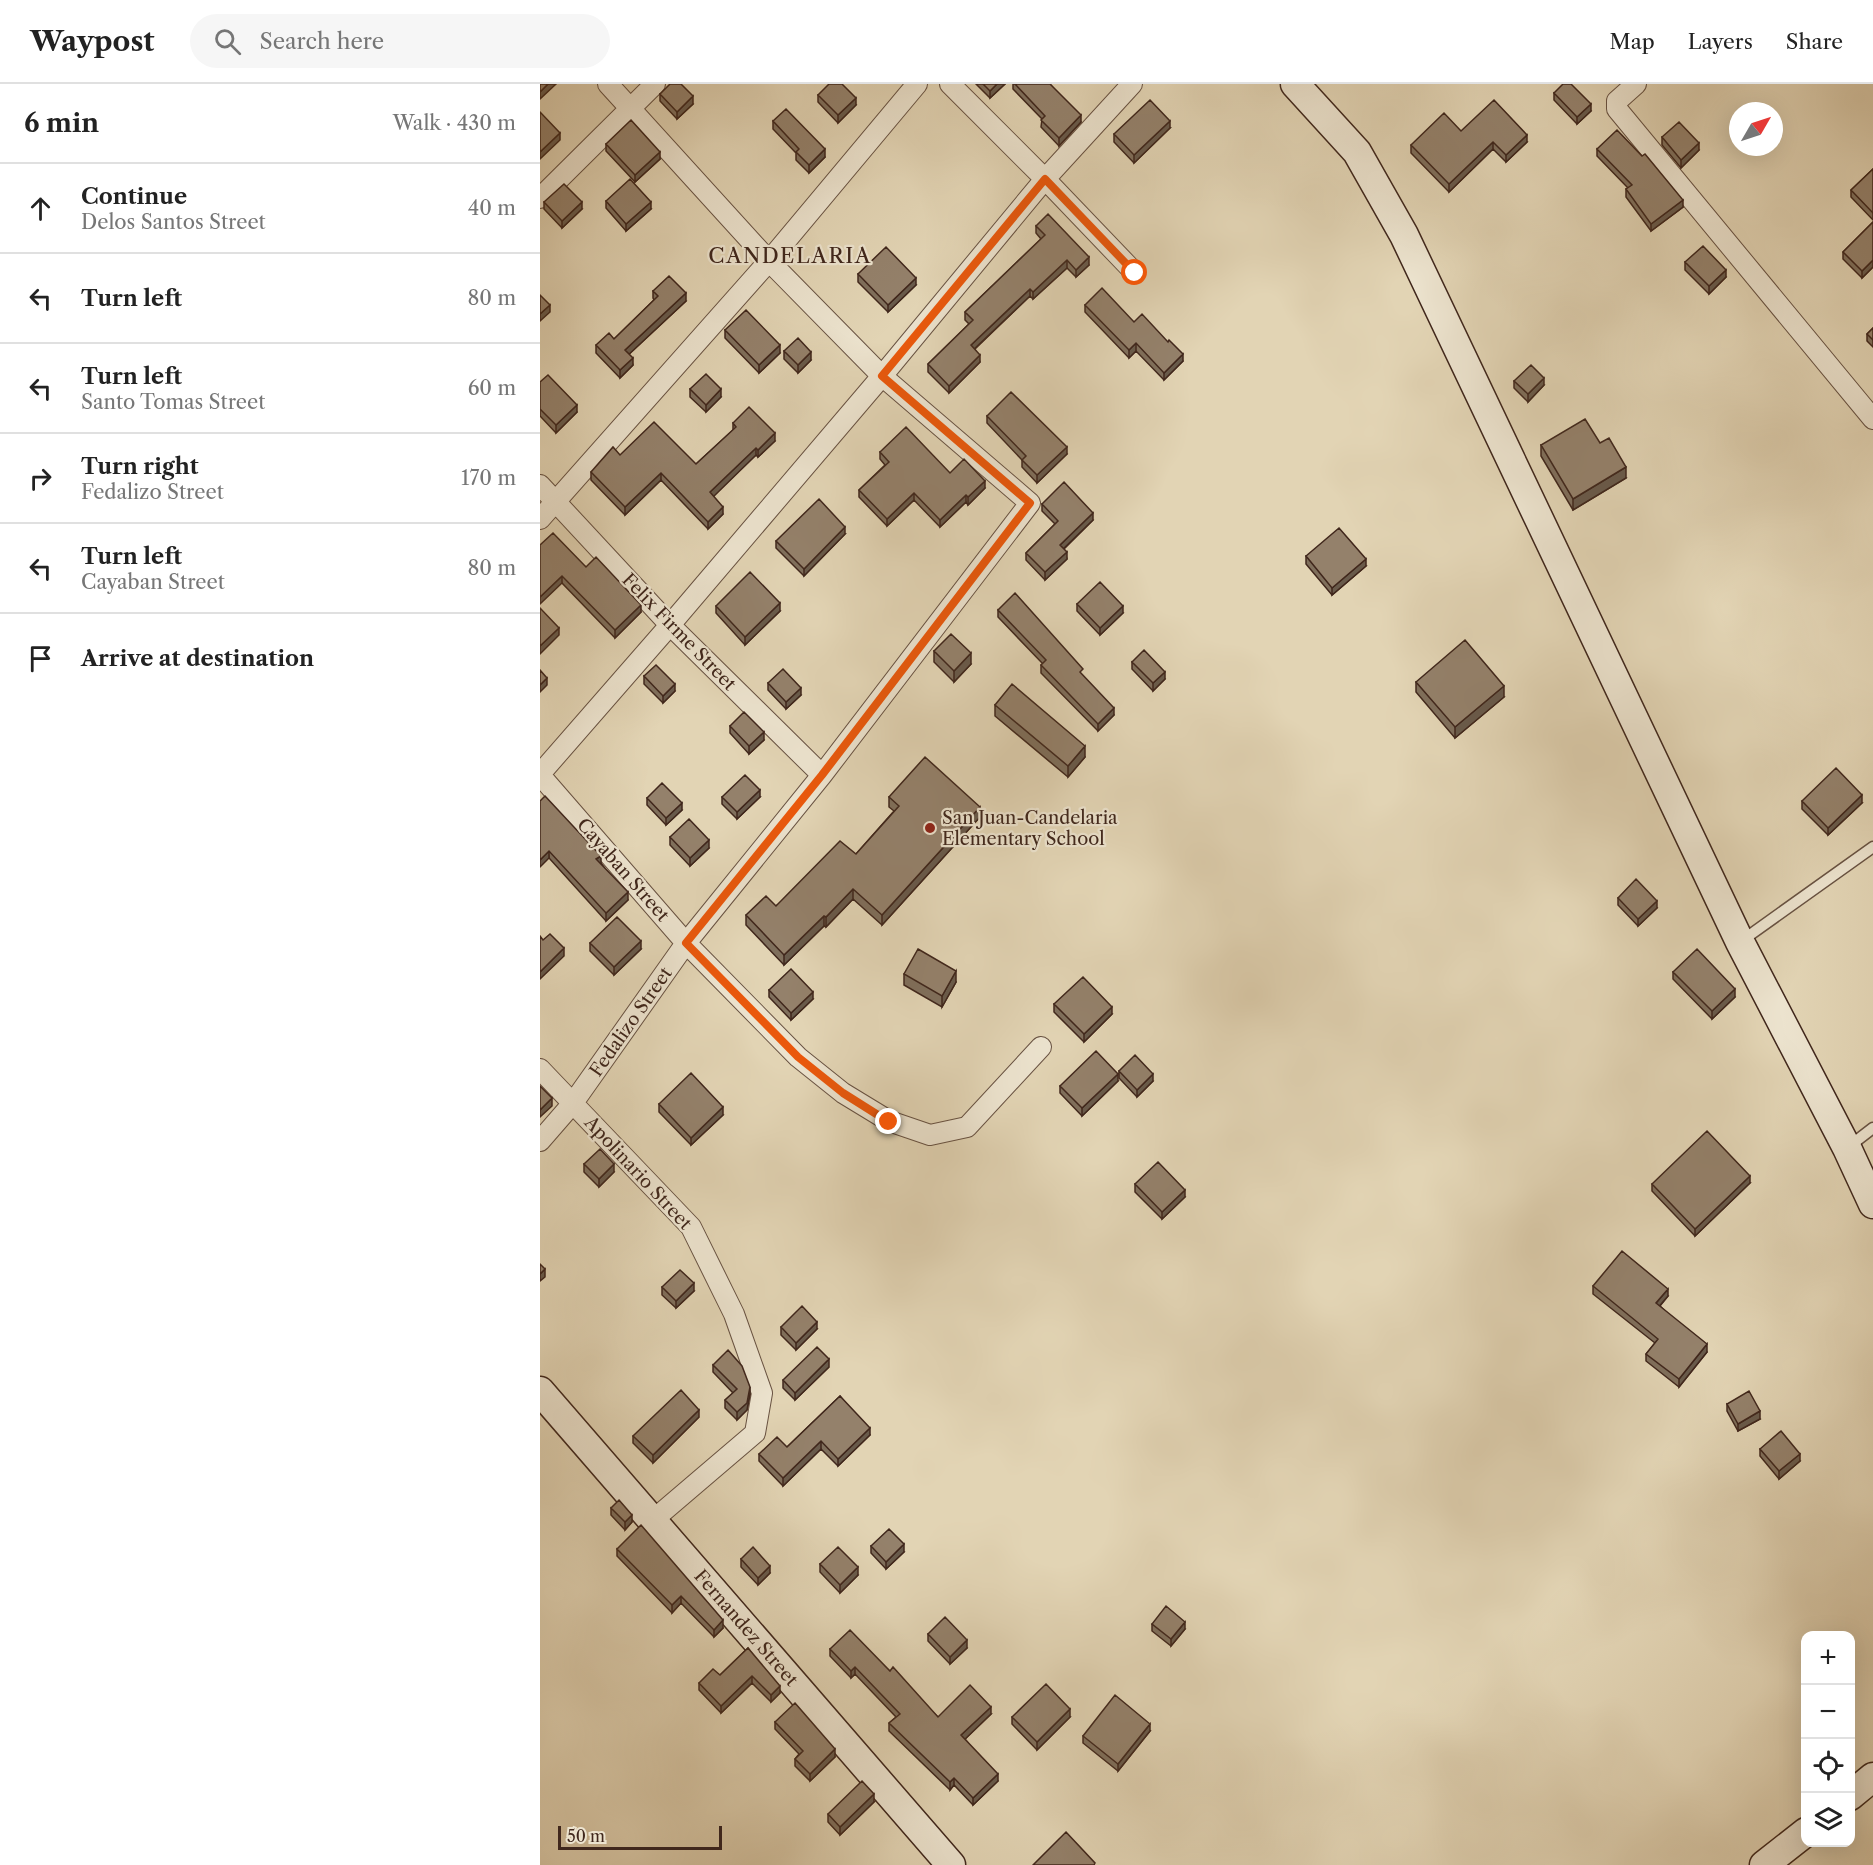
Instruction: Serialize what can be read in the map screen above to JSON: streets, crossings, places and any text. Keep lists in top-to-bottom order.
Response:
{
  "streets": {
    "street": [
      "Felix Firme Street",
      "Cayaban Street",
      "Fedalizo Street",
      "Apolinario Street",
      "Fernandez Street"
    ]
  },
  "crossings": [
    ["Felix Firme Street", "Fedalizo Street"],
    ["Cayaban Street", "Fedalizo Street"],
    ["Fedalizo Street", "Apolinario Street"],
    ["Apolinario Street", "Fernandez Street"]
  ],
  "districts": ["CANDELARIA"],
  "places": ["San Juan-Candelaria Elementary School"],
  "scale_bar": "50 m",
  "north": "top right",
  "page": {
    "header": "Waypost",
    "search": "Search here",
    "nav": ["Map", "Layers", "Share"],
    "heading": ["6 min", "Walk · 430 m"],
    "list": [
      ["Continue", "Delos Santos Street", "40 m"],
      ["Turn left", "80 m"],
      ["Turn left", "Santo Tomas Street", "60 m"],
      ["Turn right", "Fedalizo Street", "170 m"],
      ["Turn left", "Cayaban Street", "80 m"],
      "Arrive at destination"
    ],
    "map_buttons": ["+", "−"],
    "scale": "50 m"
  }
}
